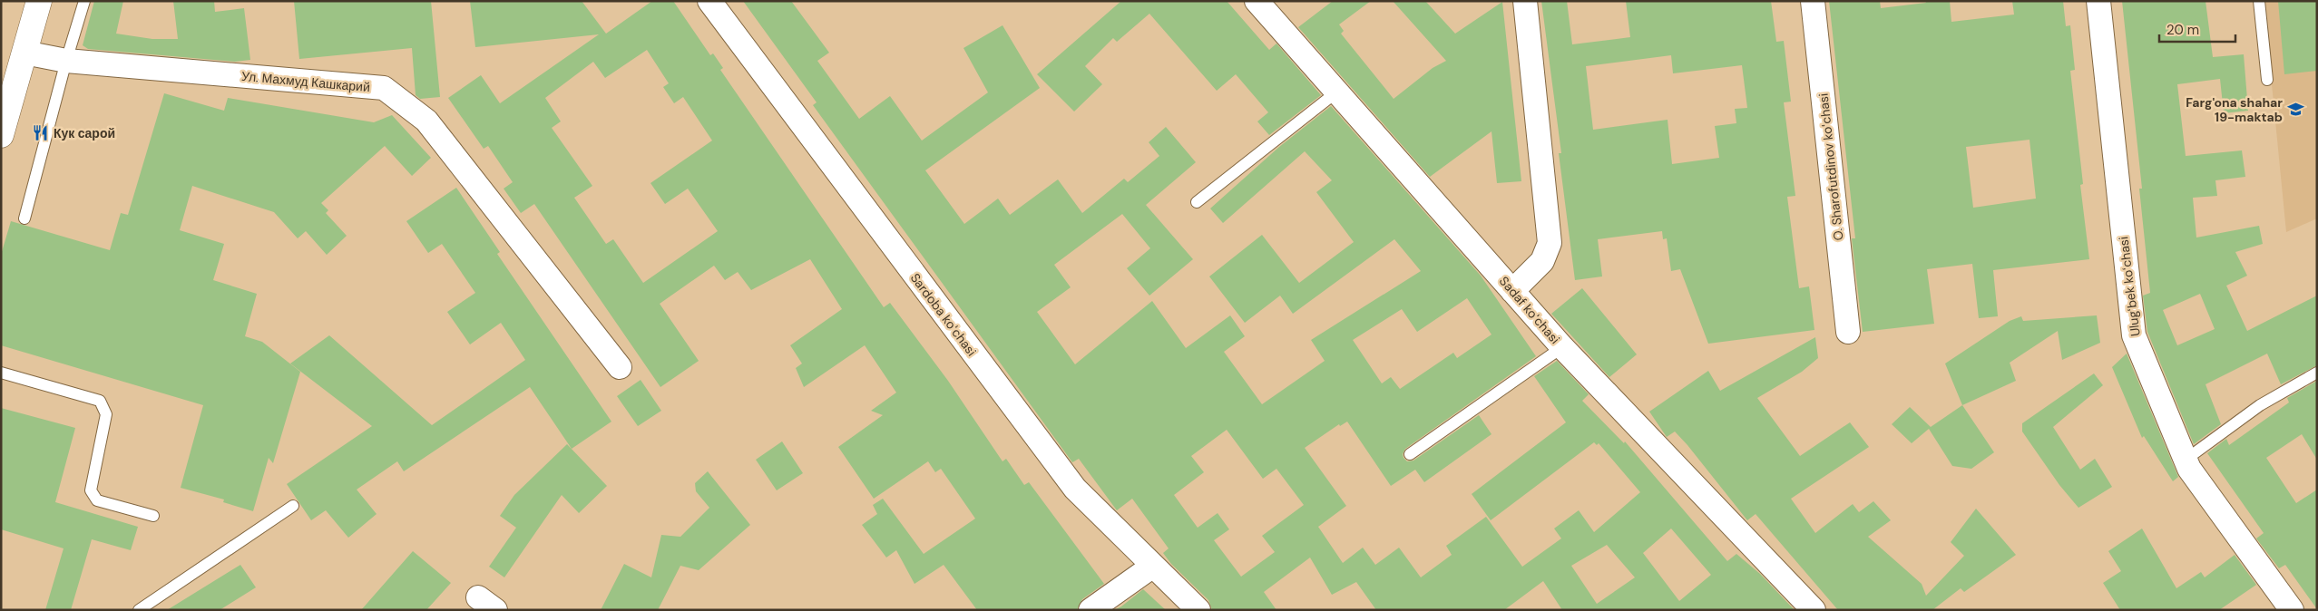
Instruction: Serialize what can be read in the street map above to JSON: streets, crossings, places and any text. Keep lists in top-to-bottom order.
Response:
{
  "streets": {
    "street": [
      "Ул. Махмуд Кашкарий",
      "O. Sharofutdinov koʻchasi",
      "Ulugʻbek koʻchasi",
      "Sadaf koʻchasi",
      "Sardoba koʻchasi"
    ]
  },
  "places": {
    "school or university": ["Farg'ona shahar 19-maktab"],
    "restaurant": ["Кук сарой"]
  },
  "scale_bar": "20 m"
}
